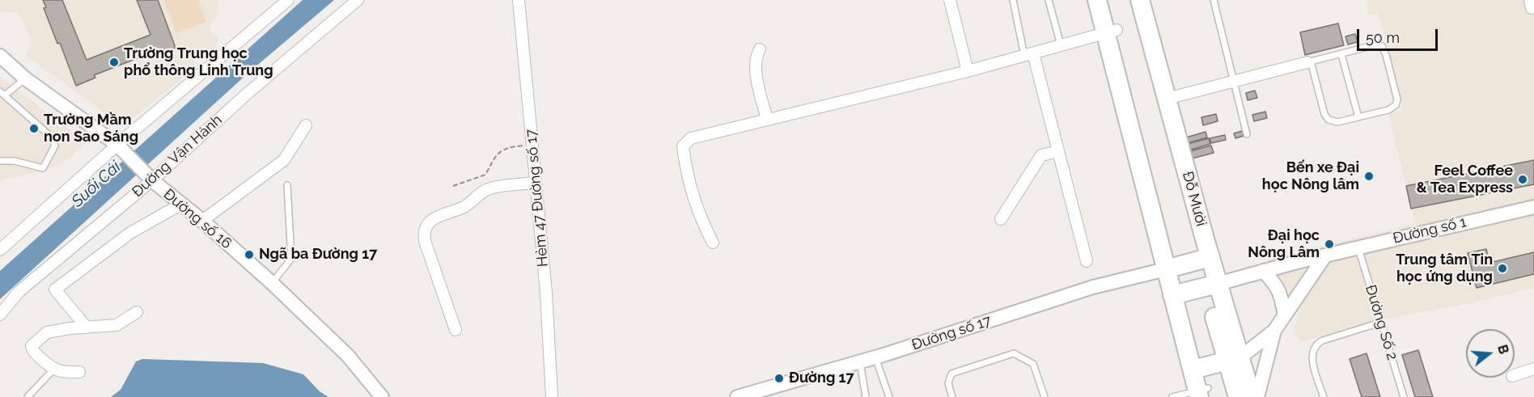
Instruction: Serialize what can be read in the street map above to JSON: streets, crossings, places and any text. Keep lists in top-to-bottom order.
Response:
{
  "streets": {
    "highway": ["Đỗ Mười"],
    "street": [
      "Đường Vận Hành",
      "Hẻm 47 Đường số 17",
      "Đường số 16",
      "Đường số 1",
      "Đường số 17"
    ],
    "lane": ["Đường Số 2"]
  },
  "crossings": [
    ["Đường Vận Hành", "Đường số 16"],
    ["Đỗ Mười", "Đường số 1"],
    ["Đường số 1", "Đường Số 2"]
  ],
  "water": ["Suối Cái"],
  "places": [
    "Trường Trung học phổ thông Linh Trung",
    "Trường Mầm non Sao Sáng",
    "Bến xe Đại học Nông lâm",
    "Feel Coffee & Tea Express",
    "Đại học Nông Lâm",
    "Ngã ba Đường 17",
    "Trung tâm Tin học ứng dụng",
    "Đường 17"
  ],
  "scale_bar": "50 m",
  "north": "right"
}
